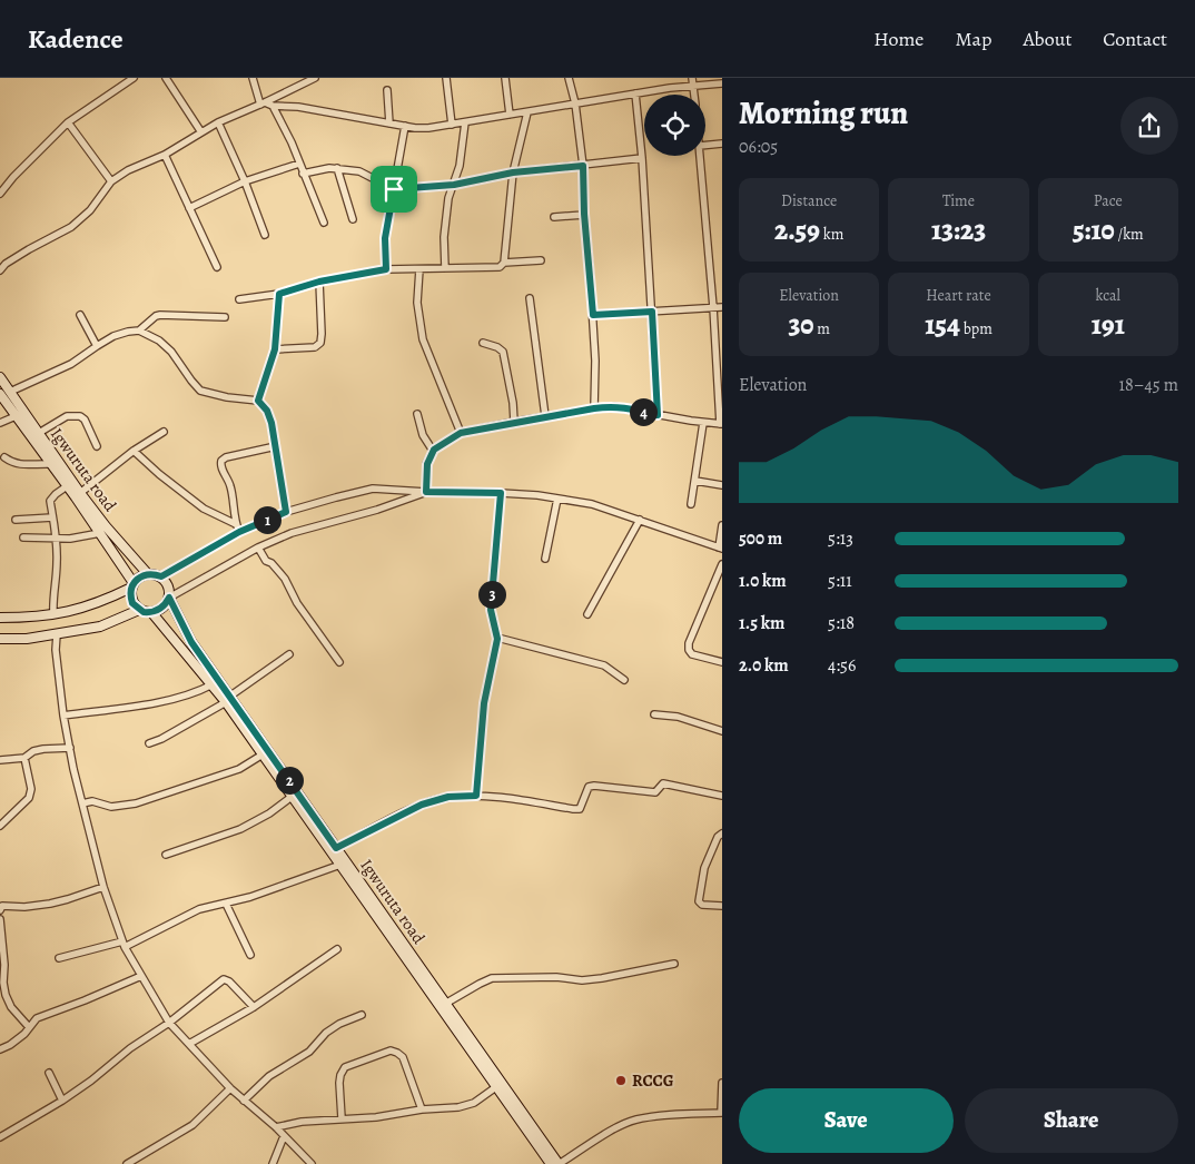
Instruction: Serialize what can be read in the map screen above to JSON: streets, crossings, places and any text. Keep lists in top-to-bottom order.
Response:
{
  "streets": {
    "main road": ["Igwuruta road"]
  },
  "places": ["RCCG"],
  "page": {
    "header": "Kadence",
    "nav": [
      "Home",
      "Map",
      "About",
      "Contact"
    ],
    "heading": ["Morning run", "06:05"],
    "stats": [
      ["Distance", "2.59 km"],
      ["Time", "13:23"],
      ["Pace", "5:10 /km"],
      ["Elevation", "30 m"],
      ["Heart rate", "154 bpm"],
      ["kcal", "191"]
    ],
    "chart": ["Elevation", "18–45 m"],
    "pins": [
      "4",
      "1",
      "3",
      "2"
    ],
    "list": [
      {
        "name": "500 m",
        "note": "5:13"
      },
      {
        "name": "1.0 km",
        "note": "5:11"
      },
      {
        "name": "1.5 km",
        "note": "5:18"
      },
      {
        "name": "2.0 km",
        "note": "4:56"
      }
    ],
    "buttons": ["Save", "Share"]
  }
}
